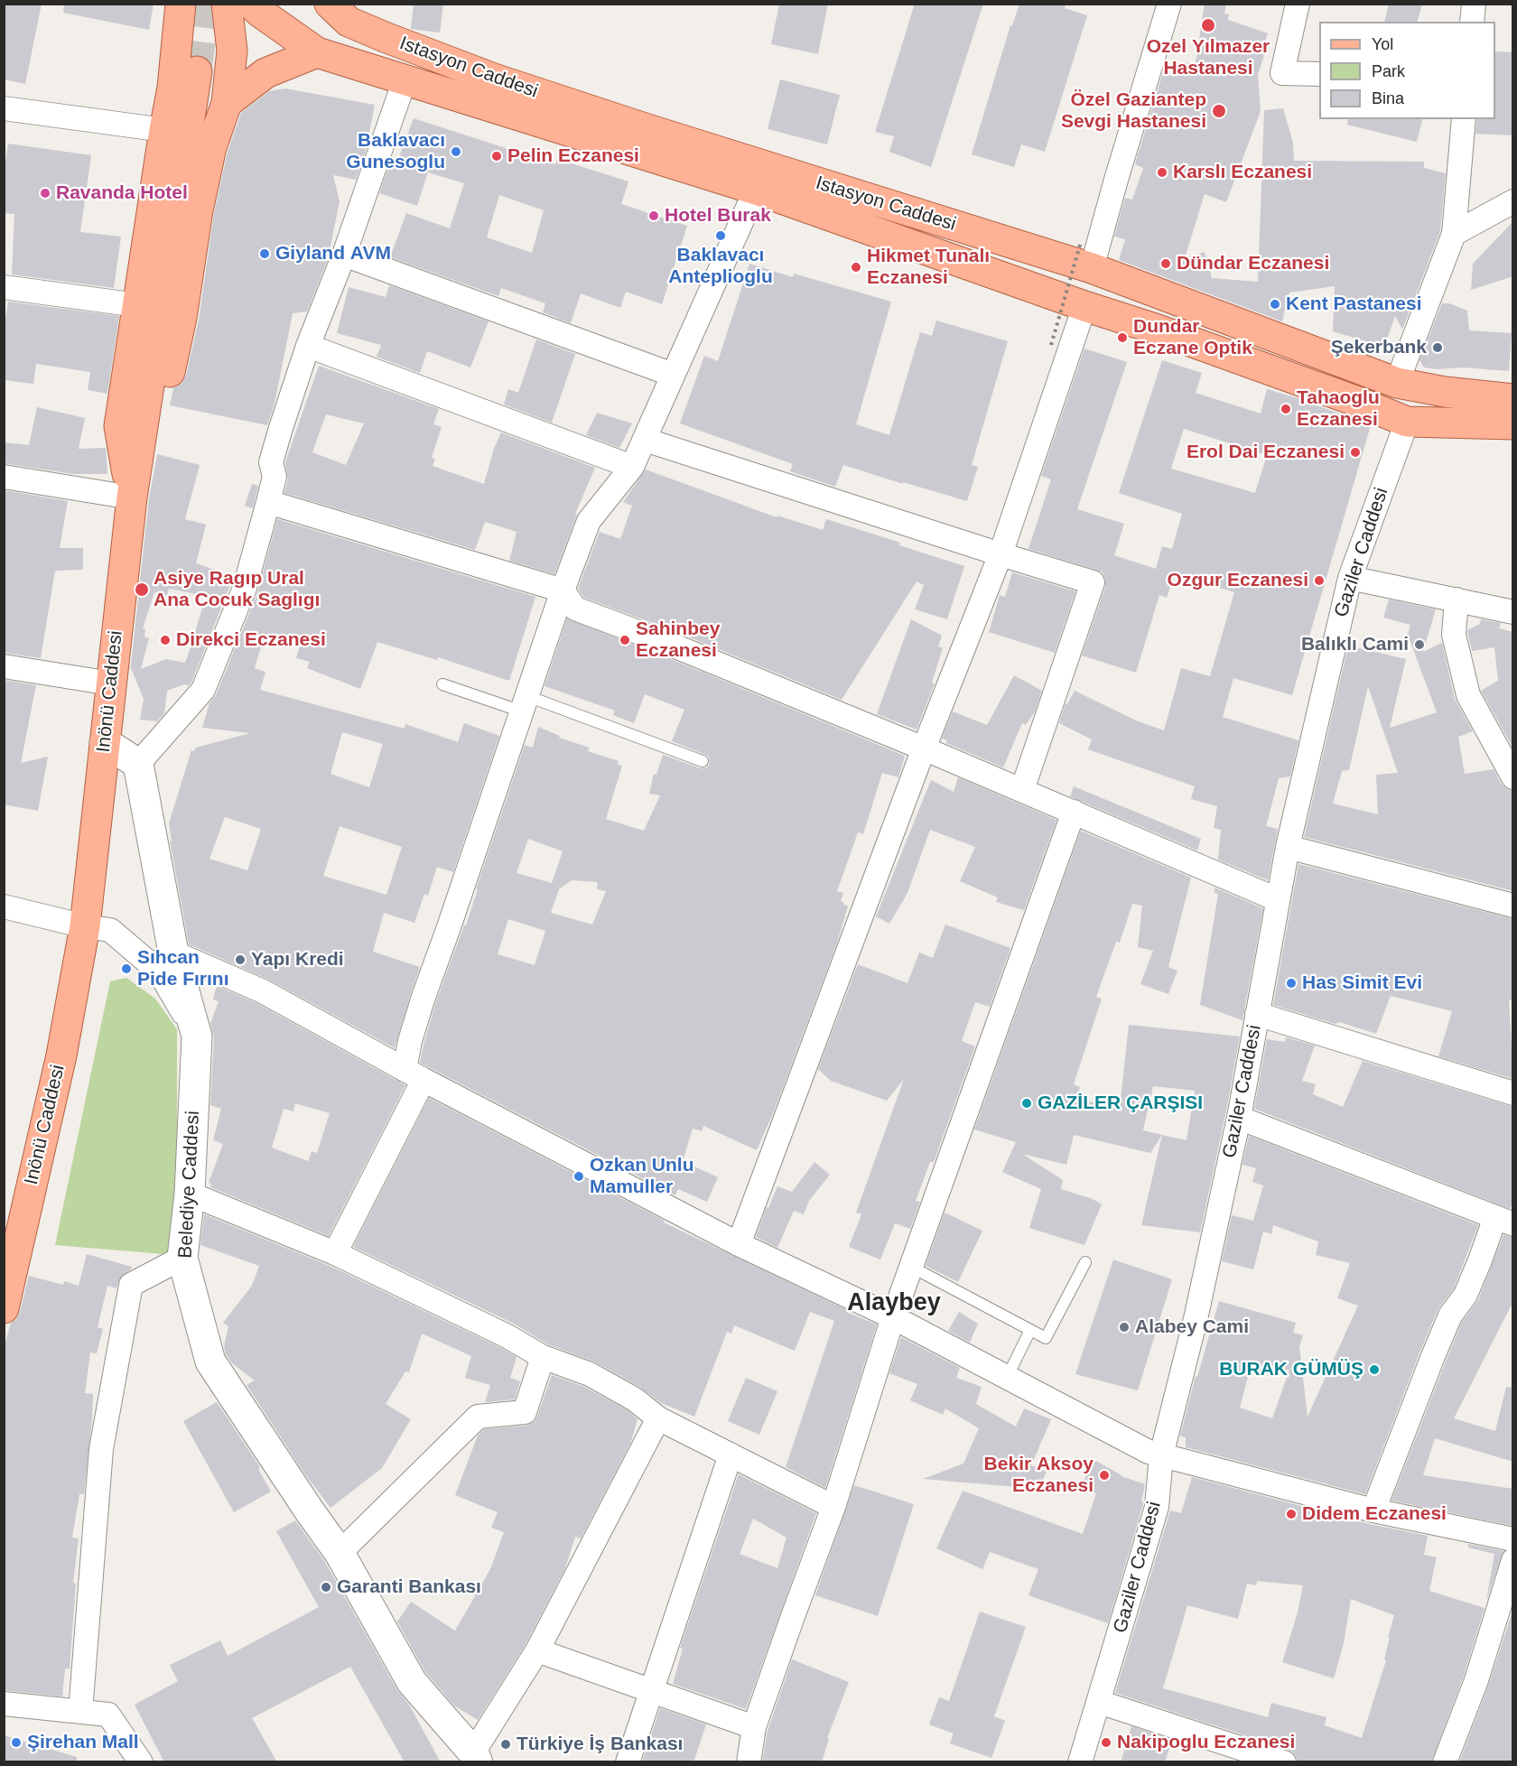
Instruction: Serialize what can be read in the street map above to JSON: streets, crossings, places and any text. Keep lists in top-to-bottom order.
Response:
{
  "streets": {
    "main road": ["Istasyon Caddesi", "Inönü Caddesi"],
    "street": ["Gaziler Caddesi", "Belediye Caddesi"]
  },
  "districts": ["Alaybey"],
  "places": [
    "Ozel Yılmazer Hastanesi",
    "Özel Gaziantep Sevgi Hastanesi",
    "Baklavacı Gunesoglu",
    "Pelin Eczanesi",
    "Karslı Eczanesi",
    "Ravanda Hotel",
    "Hotel Burak",
    "Baklavacı Anteplioglu",
    "Giyland AVM",
    "Dündar Eczanesi",
    "Hikmet Tunalı Eczanesi",
    "Kent Pastanesi",
    "Dundar Eczane Optik",
    "Şekerbank",
    "Tahaoglu Eczanesi",
    "Erol Dai Eczanesi",
    "Ozgur Eczanesi",
    "Asiye Ragıp Ural Ana Cocuk Saglıgı",
    "Direkci Eczanesi",
    "Sahinbey Eczanesi",
    "Balıklı Cami",
    "Yapı Kredi",
    "Sıhcan Pide Fırını",
    "Has Simit Evi",
    "GAZİLER ÇARŞISI",
    "Ozkan Unlu Mamuller",
    "Alabey Cami",
    "BURAK GÜMÜŞ",
    "Bekir Aksoy Eczanesi",
    "Didem Eczanesi",
    "Garanti Bankası",
    "Şirehan Mall",
    "Nakipoglu Eczanesi",
    "Türkiye İş Bankası"
  ],
  "legend": ["Yol", "Park", "Bina"]
}
